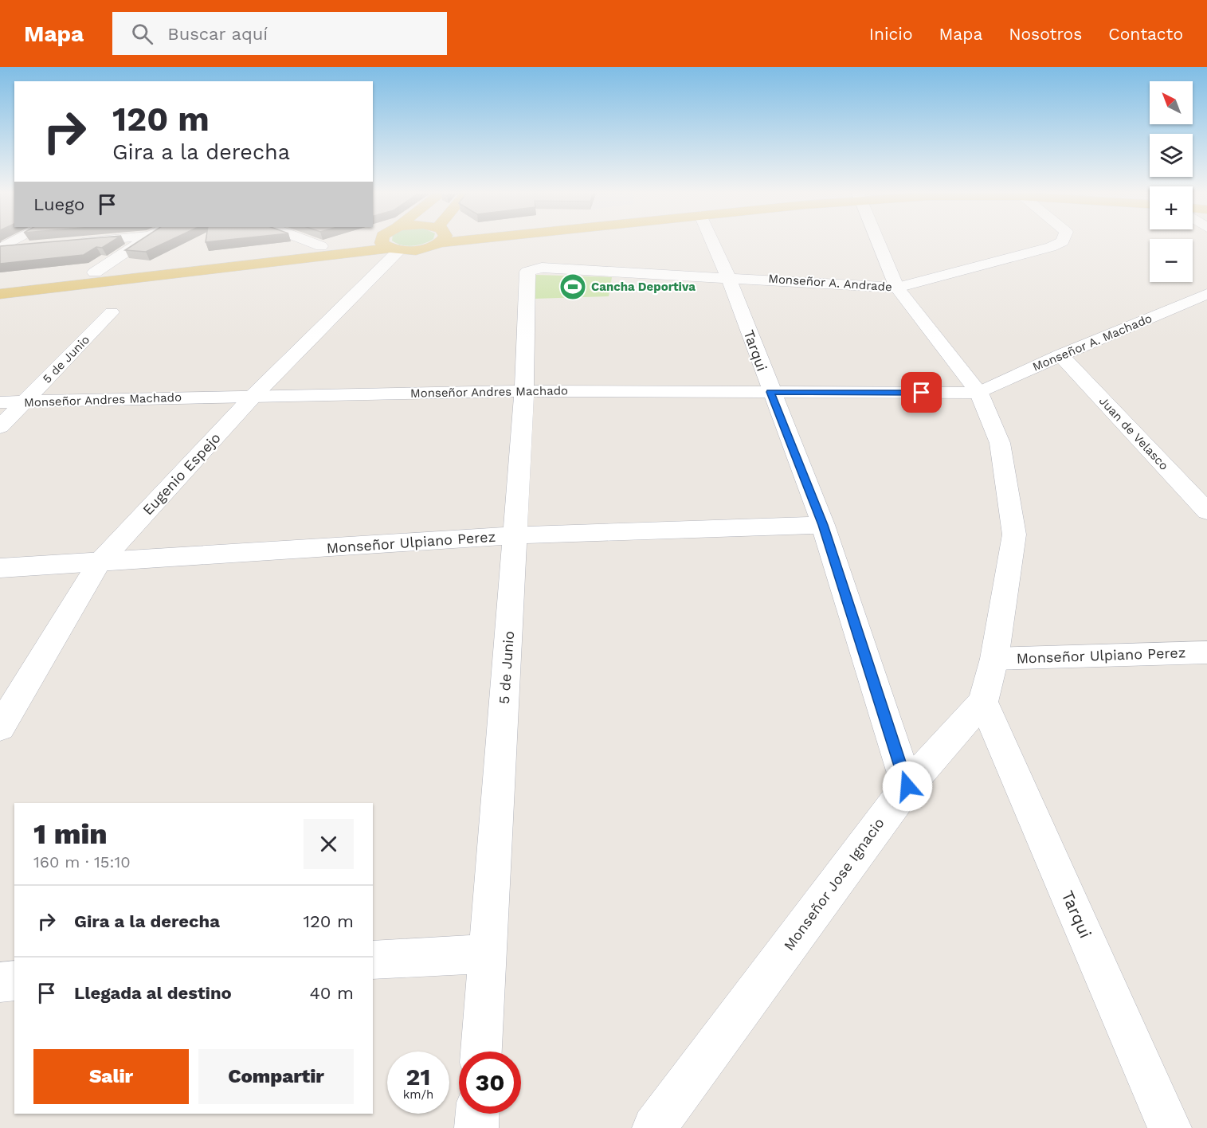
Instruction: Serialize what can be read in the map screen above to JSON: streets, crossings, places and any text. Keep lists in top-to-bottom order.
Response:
{
  "streets": {
    "street": [
      "Monseñor A. Andrade",
      "Monseñor A. Machado",
      "Tarqui",
      "5 de Junio",
      "Monseñor Andres Machado",
      "Juan de Velasco",
      "Eugenio Espejo",
      "Monseñor Ulpiano Perez",
      "Monseñor Jose Ignacio"
    ]
  },
  "crossings": [
    ["Monseñor A. Andrade", "Tarqui"],
    ["Monseñor A. Andrade", "5 de Junio"],
    ["Monseñor A. Andrade", "Monseñor Jose Ignacio"],
    ["Monseñor A. Machado", "Monseñor Andres Machado"],
    ["Monseñor A. Machado", "Juan de Velasco"],
    ["Monseñor A. Machado", "Monseñor Jose Ignacio"],
    ["Tarqui", "Monseñor Andres Machado"],
    ["Tarqui", "Monseñor Ulpiano Perez"],
    ["Tarqui", "Monseñor Jose Ignacio"],
    ["5 de Junio", "Monseñor Andres Machado"],
    ["5 de Junio", "Monseñor Ulpiano Perez"],
    ["Monseñor Andres Machado", "Eugenio Espejo"],
    ["Monseñor Andres Machado", "Monseñor Jose Ignacio"],
    ["Eugenio Espejo", "Monseñor Ulpiano Perez"],
    ["Monseñor Ulpiano Perez", "Monseñor Jose Ignacio"]
  ],
  "places": {
    "sports": ["Cancha Deportiva"]
  },
  "north": "top left",
  "page": {
    "header": "Mapa",
    "search": "Buscar aquí",
    "nav": [
      "Inicio",
      "Mapa",
      "Nosotros",
      "Contacto"
    ],
    "map_buttons": ["+", "−"],
    "turn": ["120 m", "Gira a la derecha"],
    "then": "Luego",
    "heading": ["1 min", "160 m · 15:10"],
    "list": [
      {
        "name": "Gira a la derecha",
        "value": "120 m"
      },
      {
        "name": "Llegada al destino",
        "value": "40 m"
      }
    ],
    "buttons": ["Salir", "Compartir"],
    "speed": "21 km/h",
    "limit": "30"
  }
}
